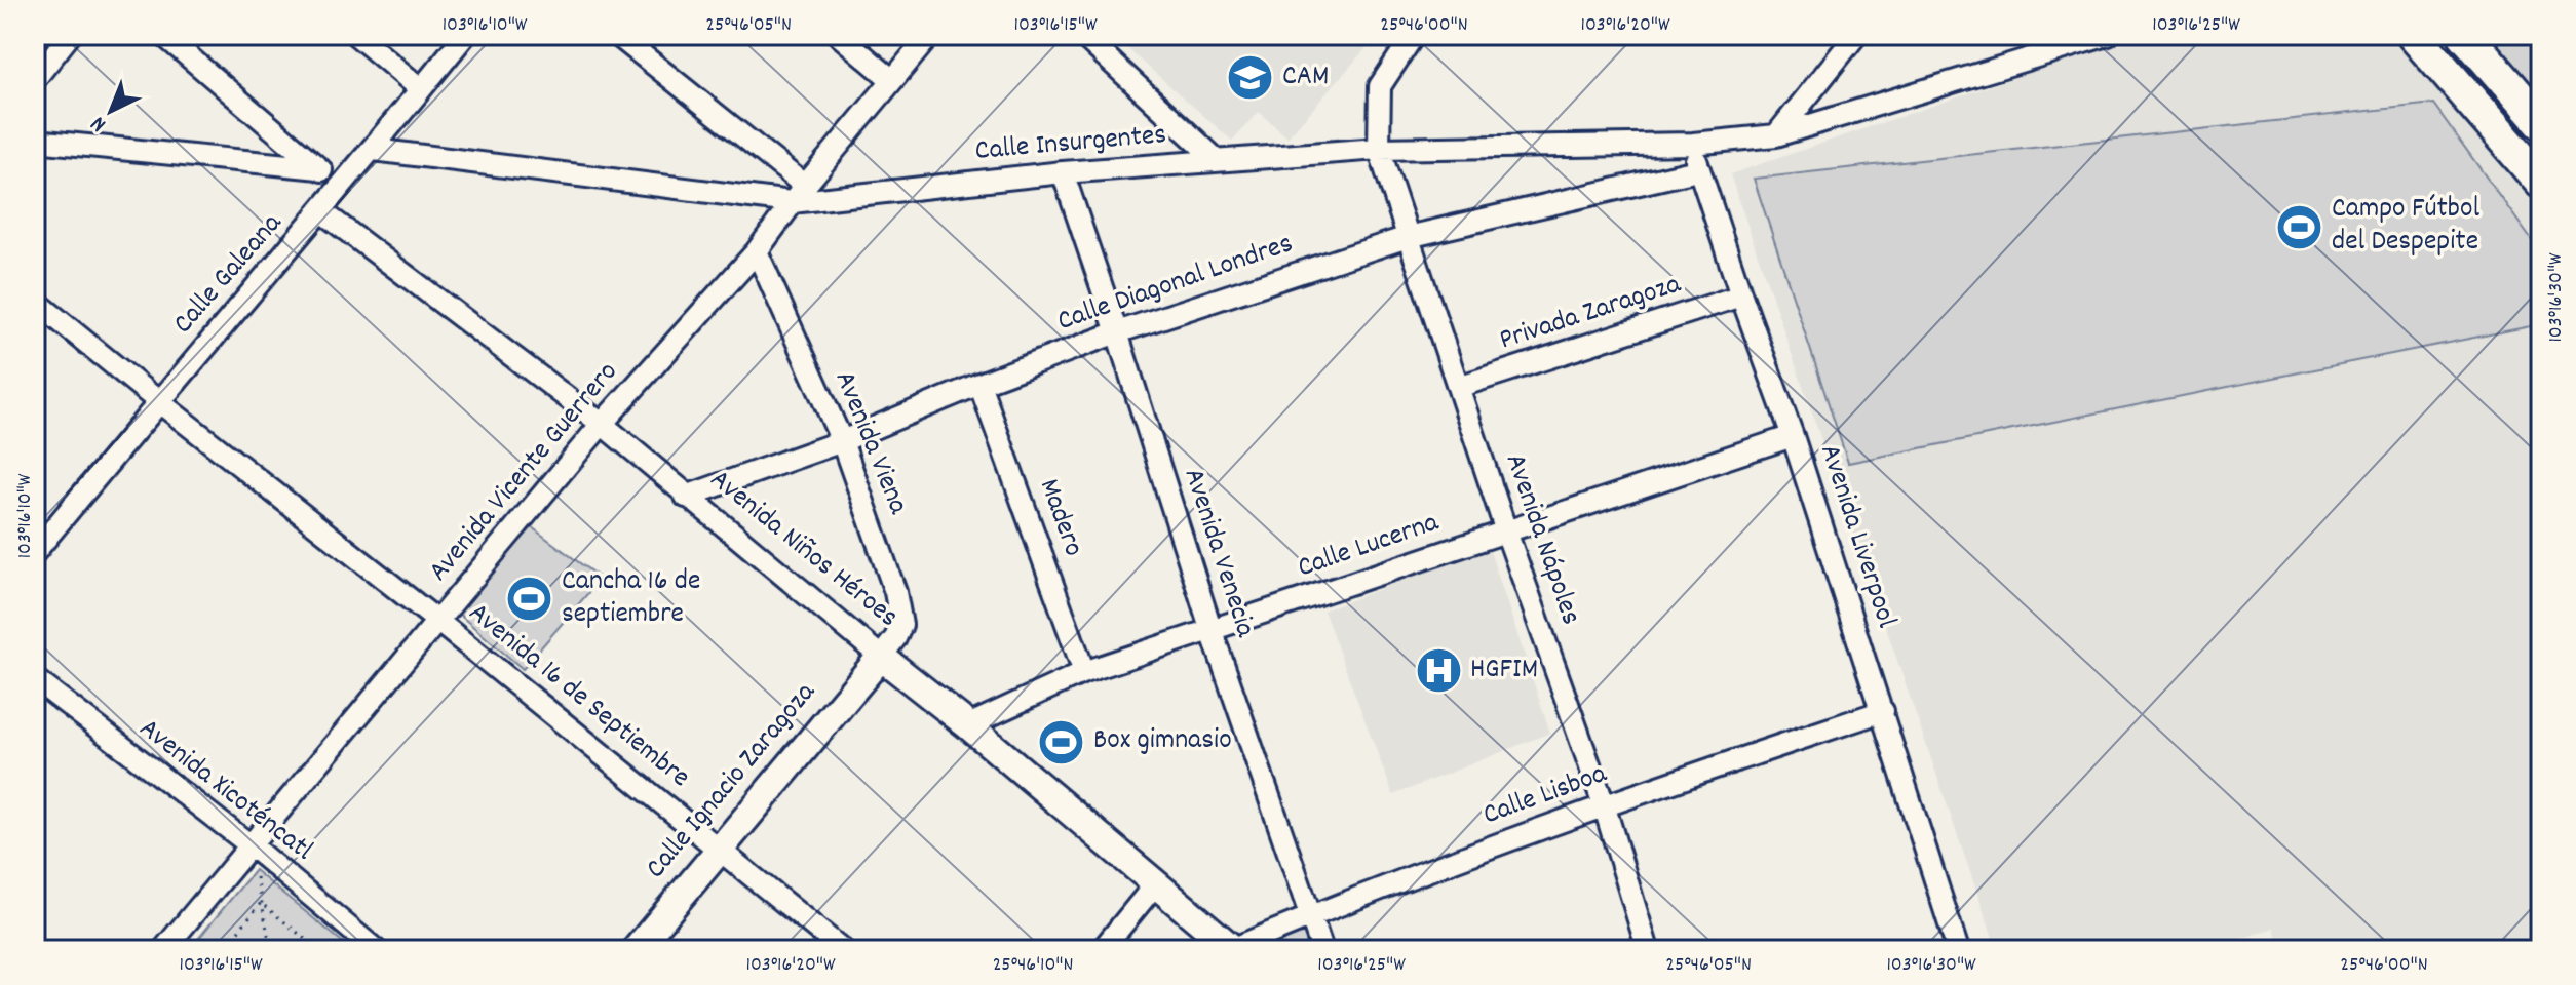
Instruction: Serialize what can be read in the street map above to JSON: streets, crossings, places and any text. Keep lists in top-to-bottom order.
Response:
{
  "streets": {
    "street": [
      "Calle Insurgentes",
      "Calle Galeana",
      "Calle Diagonal Londres",
      "Privada Zaragoza",
      "Avenida Viena",
      "Avenida Vicente Guerrero",
      "Madero",
      "Avenida Liverpool",
      "Avenida Nápoles",
      "Calle Lucerna",
      "Avenida Niños Héroes",
      "Avenida Venecia",
      "Avenida 16 de Septiembre",
      "Calle Ignacio Zaragoza",
      "Avenida Xicoténcatl",
      "Calle Lisboa"
    ]
  },
  "crossings": [
    ["Calle Insurgentes", "Calle Galeana"],
    ["Calle Insurgentes", "Avenida Vicente Guerrero"],
    ["Calle Insurgentes", "Avenida Liverpool"],
    ["Calle Insurgentes", "Avenida Nápoles"],
    ["Calle Insurgentes", "Avenida Venecia"],
    ["Calle Galeana", "Avenida Niños Héroes"],
    ["Calle Galeana", "Avenida 16 de Septiembre"],
    ["Calle Diagonal Londres", "Avenida Viena"],
    ["Calle Diagonal Londres", "Madero"],
    ["Calle Diagonal Londres", "Avenida Liverpool"],
    ["Calle Diagonal Londres", "Avenida Nápoles"],
    ["Calle Diagonal Londres", "Avenida Niños Héroes"],
    ["Calle Diagonal Londres", "Avenida Venecia"],
    ["Privada Zaragoza", "Avenida Liverpool"],
    ["Privada Zaragoza", "Avenida Nápoles"],
    ["Avenida Viena", "Avenida Vicente Guerrero"],
    ["Avenida Viena", "Avenida Niños Héroes"],
    ["Avenida Viena", "Calle Ignacio Zaragoza"],
    ["Avenida Vicente Guerrero", "Avenida Niños Héroes"],
    ["Avenida Vicente Guerrero", "Avenida 16 de Septiembre"],
    ["Avenida Vicente Guerrero", "Avenida Xicoténcatl"],
    ["Madero", "Calle Lucerna"],
    ["Avenida Liverpool", "Calle Lucerna"],
    ["Avenida Liverpool", "Calle Lisboa"],
    ["Avenida Nápoles", "Calle Lucerna"],
    ["Avenida Nápoles", "Calle Lisboa"],
    ["Calle Lucerna", "Avenida Niños Héroes"],
    ["Calle Lucerna", "Avenida Venecia"],
    ["Avenida Niños Héroes", "Calle Ignacio Zaragoza"],
    ["Avenida Niños Héroes", "Calle Lisboa"],
    ["Avenida Venecia", "Calle Lisboa"],
    ["Avenida 16 de Septiembre", "Calle Ignacio Zaragoza"]
  ],
  "places": {
    "school or university": ["CAM"],
    "sports": ["Campo Fútbol del Despepite", "Cancha 16 de septiembre", "Box gimnasio"],
    "hospital": ["HGFIM"]
  },
  "north": "bottom left",
  "coordinates": [
    "103°16'10\"W",
    "25°46'05\"N",
    "103°16'15\"W",
    "25°46'00\"N",
    "103°16'20\"W",
    "103°16'25\"W",
    "103°16'30\"W",
    "25°46'10\"N"
  ]
}
